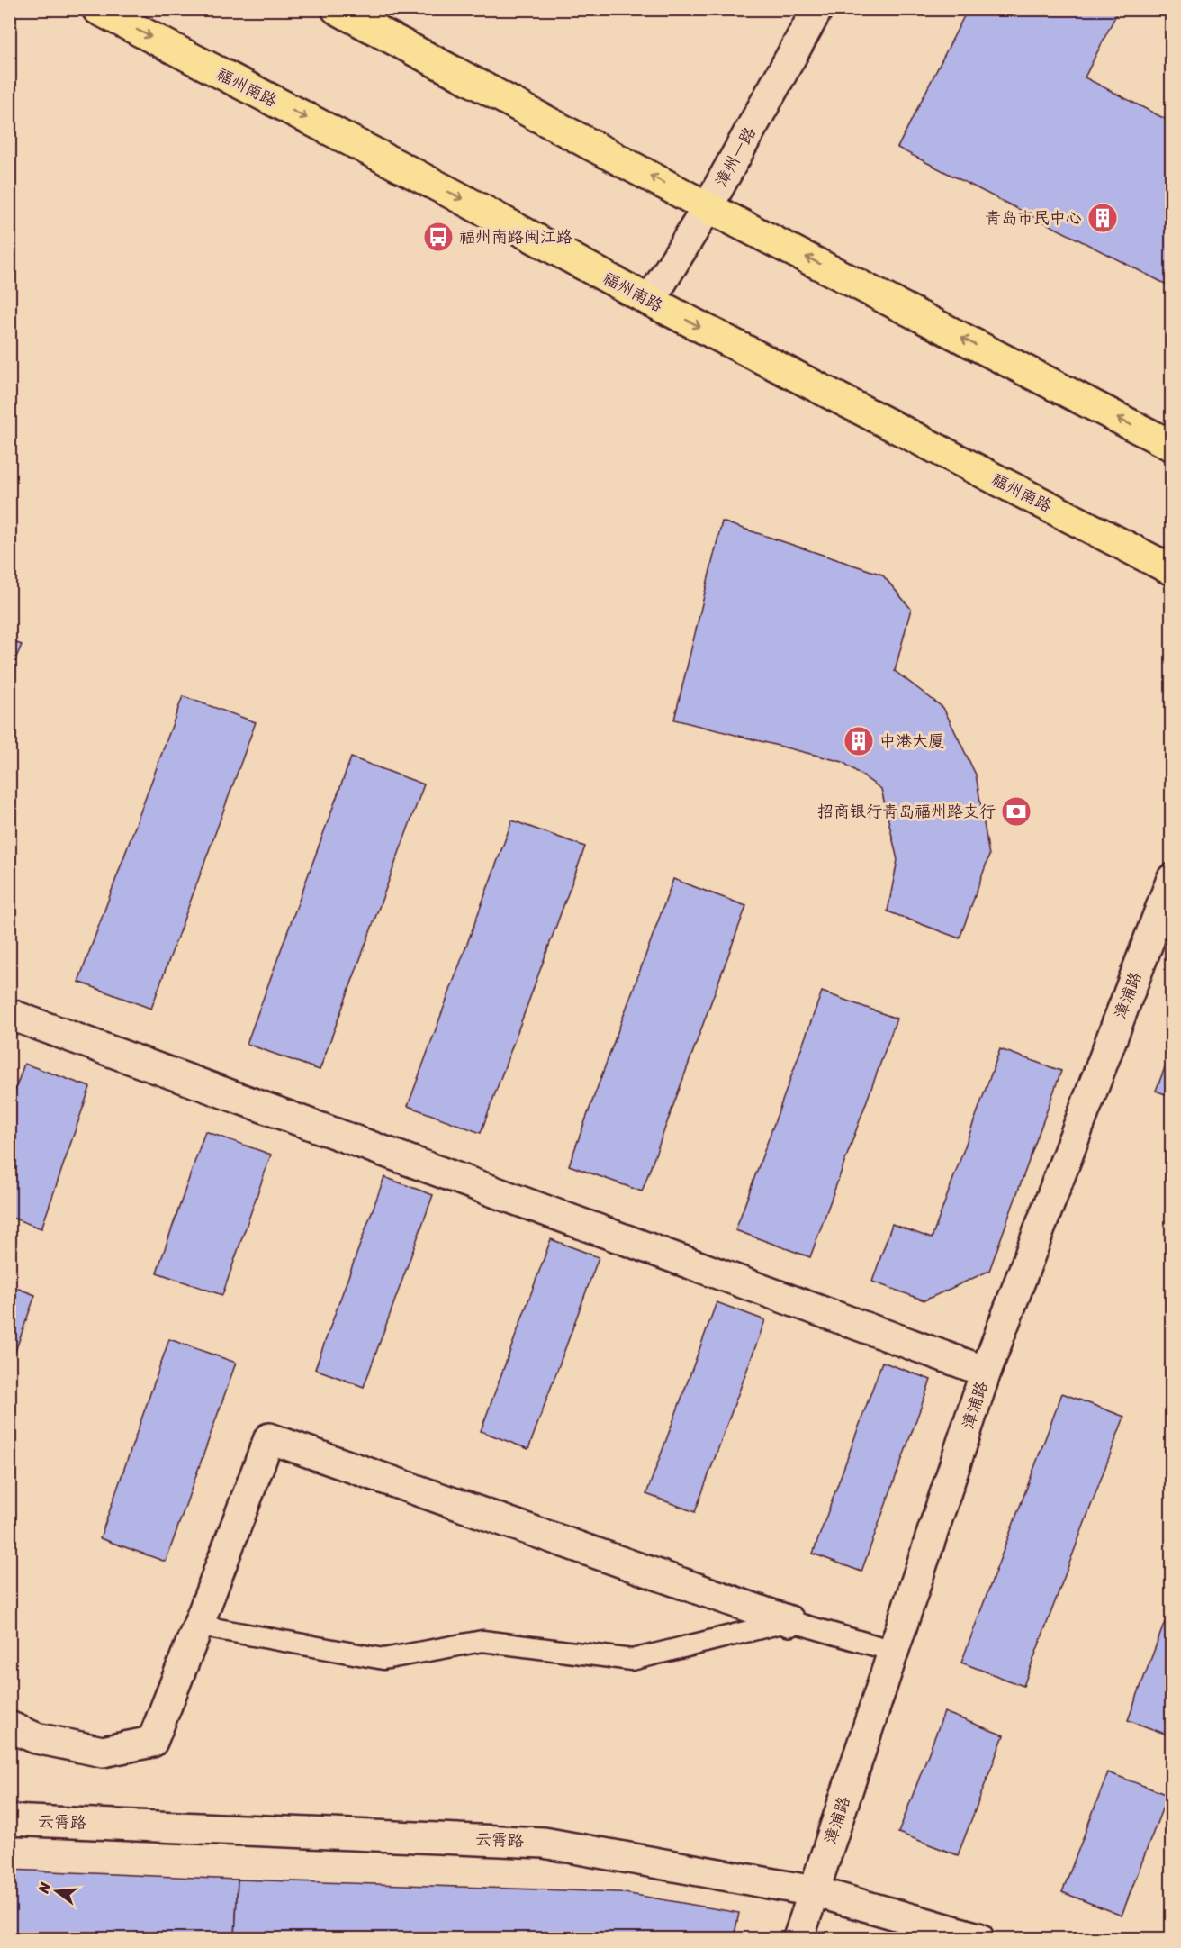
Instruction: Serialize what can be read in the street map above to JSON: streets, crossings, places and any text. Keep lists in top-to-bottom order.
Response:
{
  "streets": {
    "main road": ["福州南路"],
    "street": ["漳州一路", "漳浦路", "云霄路"]
  },
  "crossings": [
    ["福州南路", "漳州一路"],
    ["漳浦路", "云霄路"]
  ],
  "places": {
    "building": ["青岛市民中心", "中港大厦"],
    "bus stop": ["福州南路闽江路"],
    "bank": ["招商银行青岛福州路支行"]
  },
  "north": "left"
}
